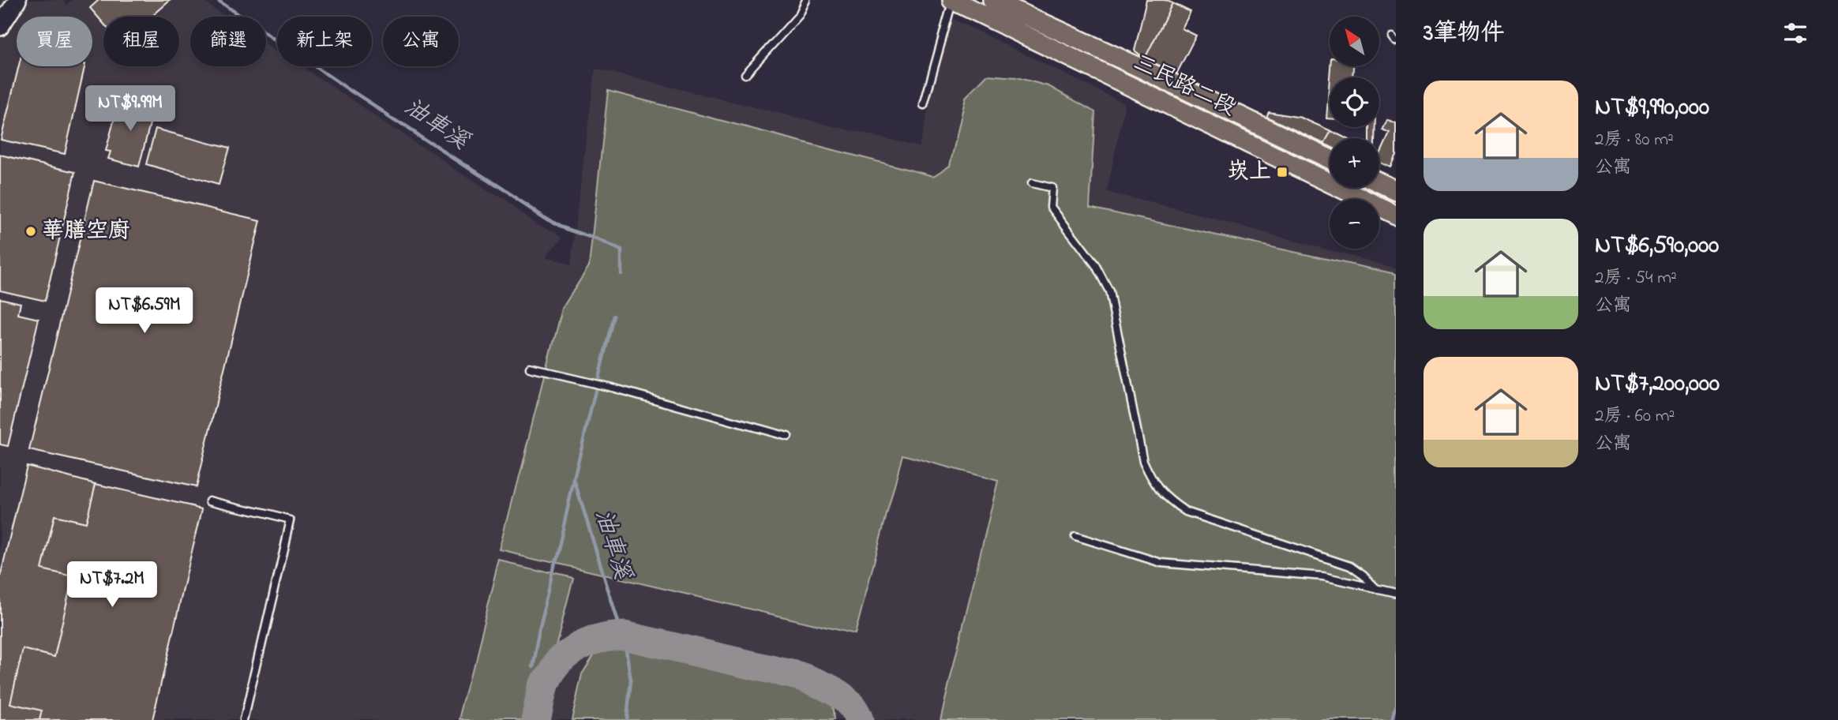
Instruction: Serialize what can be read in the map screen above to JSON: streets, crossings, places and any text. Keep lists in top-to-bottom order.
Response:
{
  "streets": {
    "main road": ["三民路二段"]
  },
  "water": ["油車溪"],
  "places": {
    "transit": ["崁上"],
    "other": ["華膳空廚"]
  },
  "north": "top left",
  "page": {
    "heading": "3筆物件",
    "map_buttons": ["+", "−"],
    "chip": [
      "買屋",
      "租屋",
      "篩選",
      "新上架",
      "公寓"
    ],
    "list": [
      {
        "name": "NT$9,990,000",
        "note": "2房 · 80 m² · 公寓"
      },
      {
        "name": "NT$6,590,000",
        "note": "2房 · 54 m² · 公寓"
      },
      {
        "name": "NT$7,200,000",
        "note": "2房 · 60 m² · 公寓"
      }
    ],
    "price": ["NT$9.99M", "NT$6.59M", "NT$7.2M"]
  }
}
